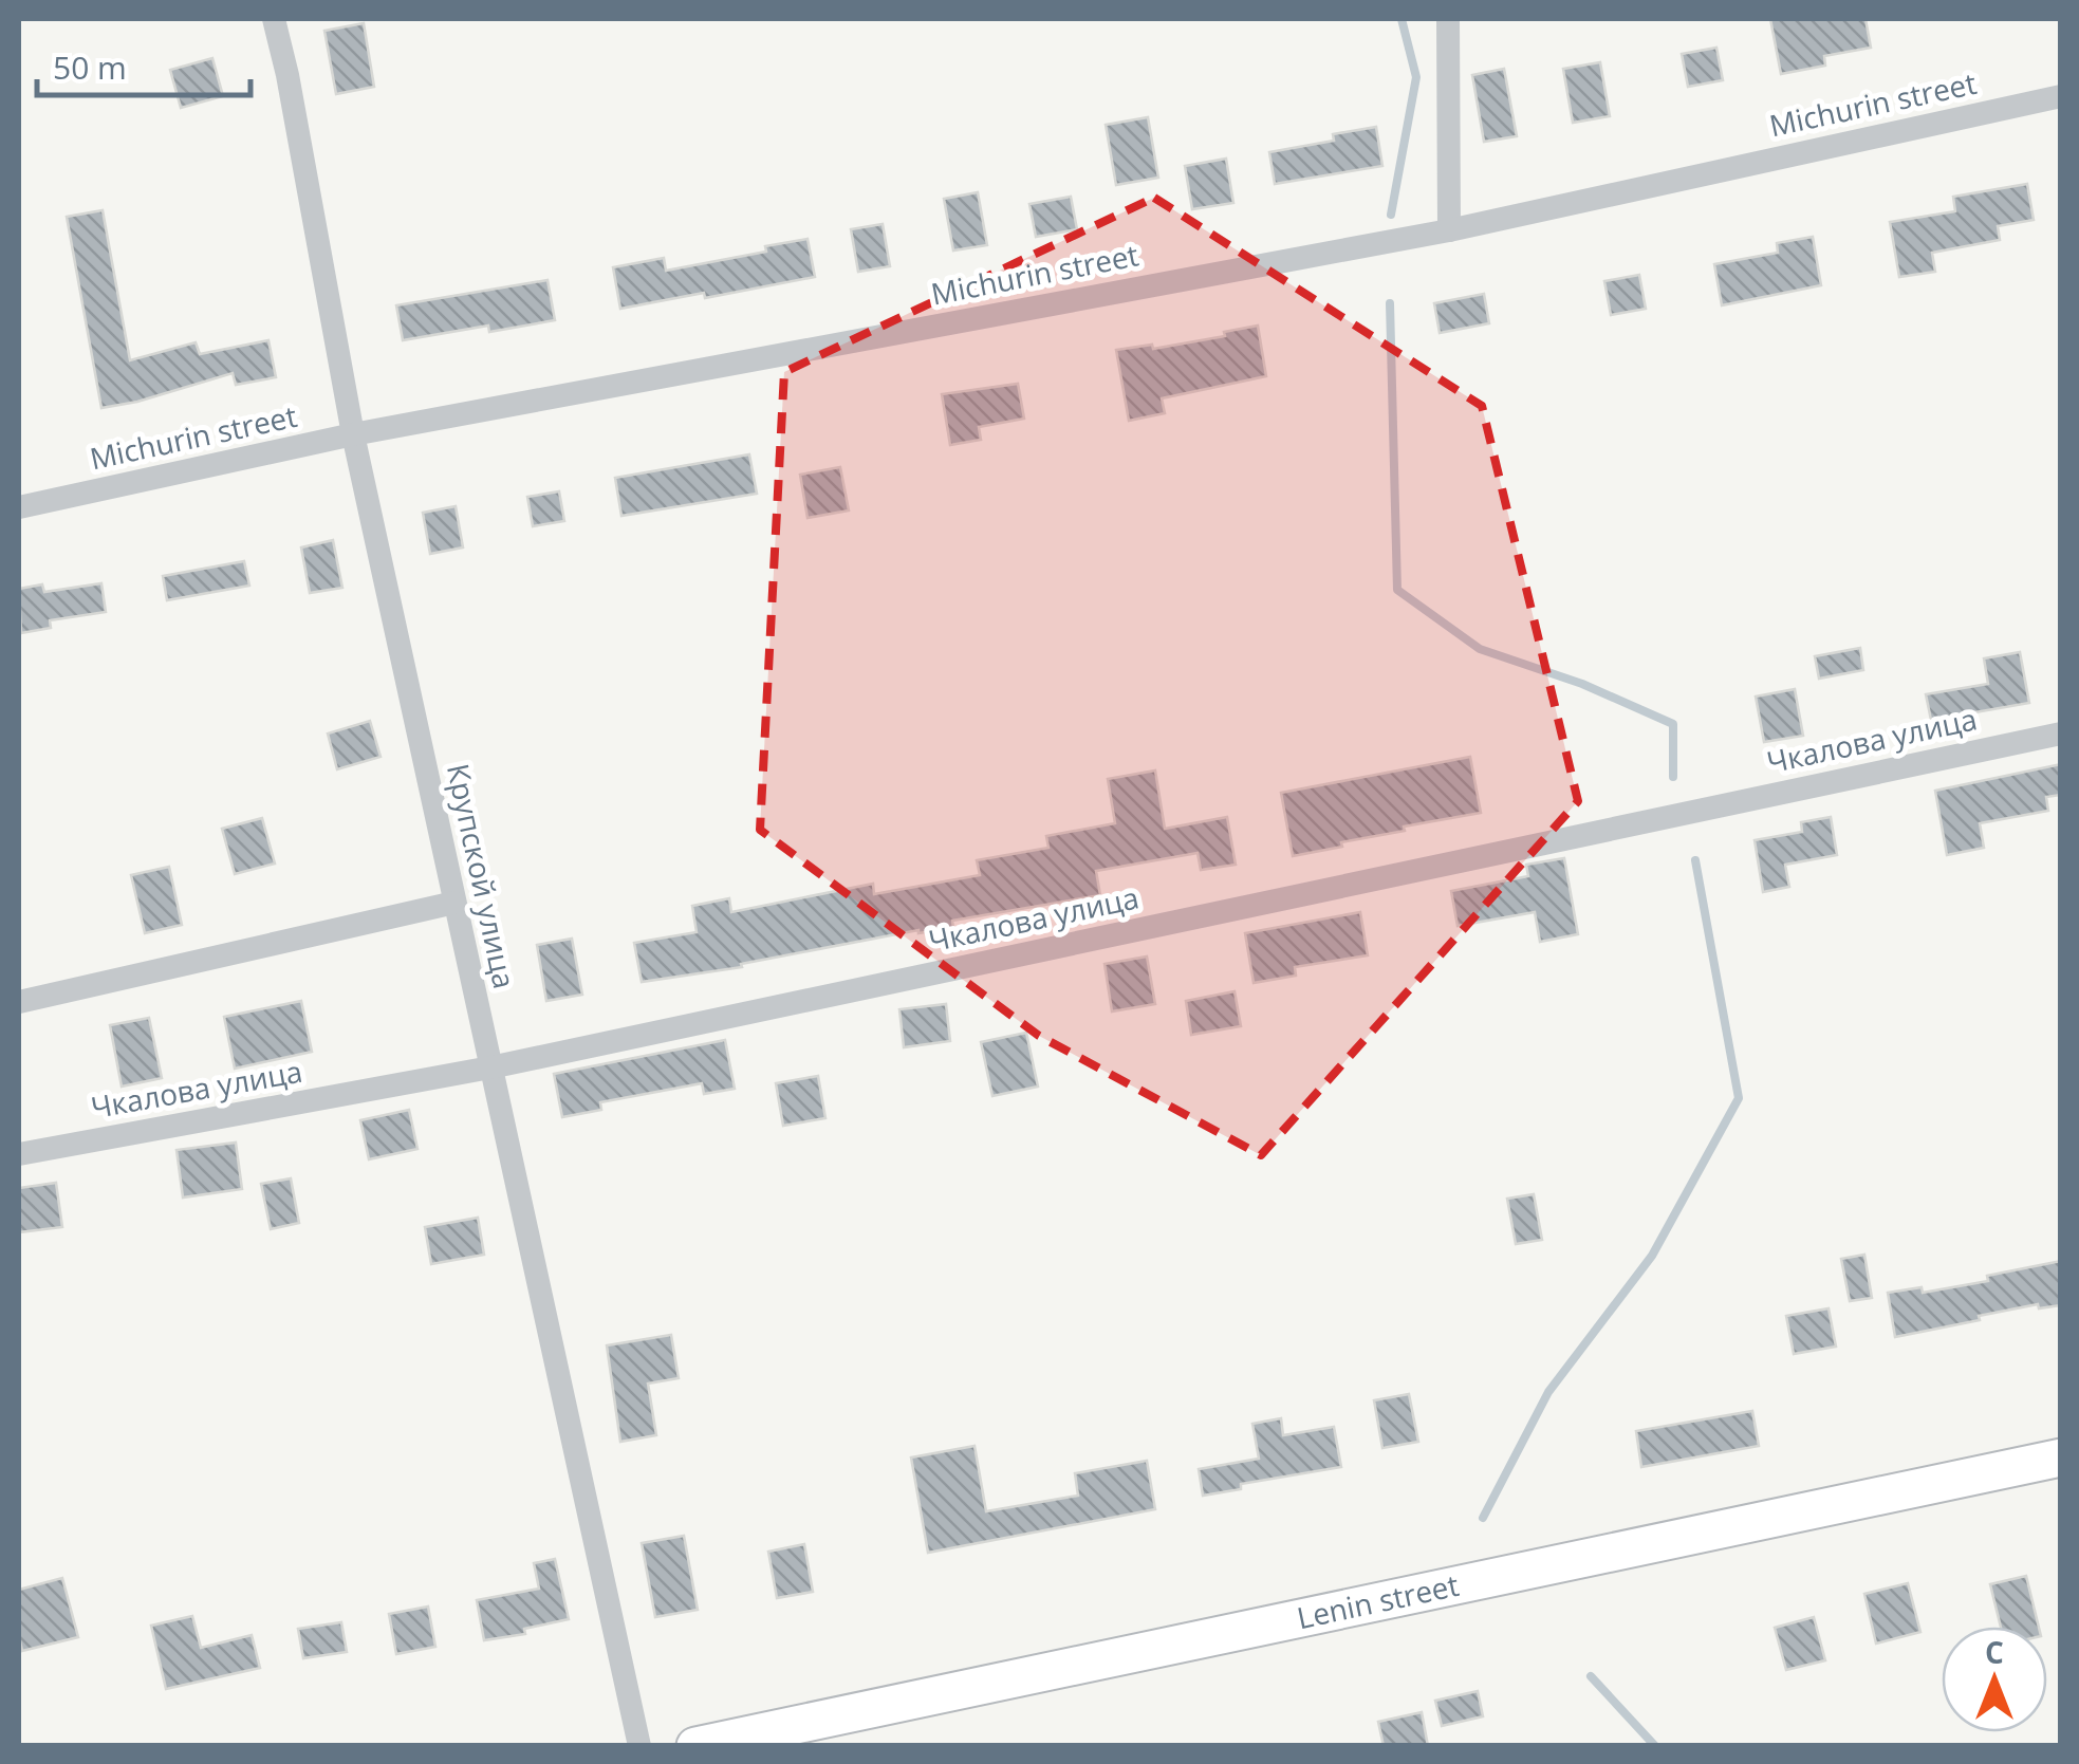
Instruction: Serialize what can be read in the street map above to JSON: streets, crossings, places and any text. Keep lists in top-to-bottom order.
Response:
{
  "streets": {
    "main road": ["Lenin street"],
    "street": ["Michurin street", "Чкалова улица", "Крупской улица"]
  },
  "crossings": [
    ["Michurin street", "Крупской улица"],
    ["Чкалова улица", "Крупской улица"]
  ],
  "scale_bar": "50 m",
  "north": "top"
}
